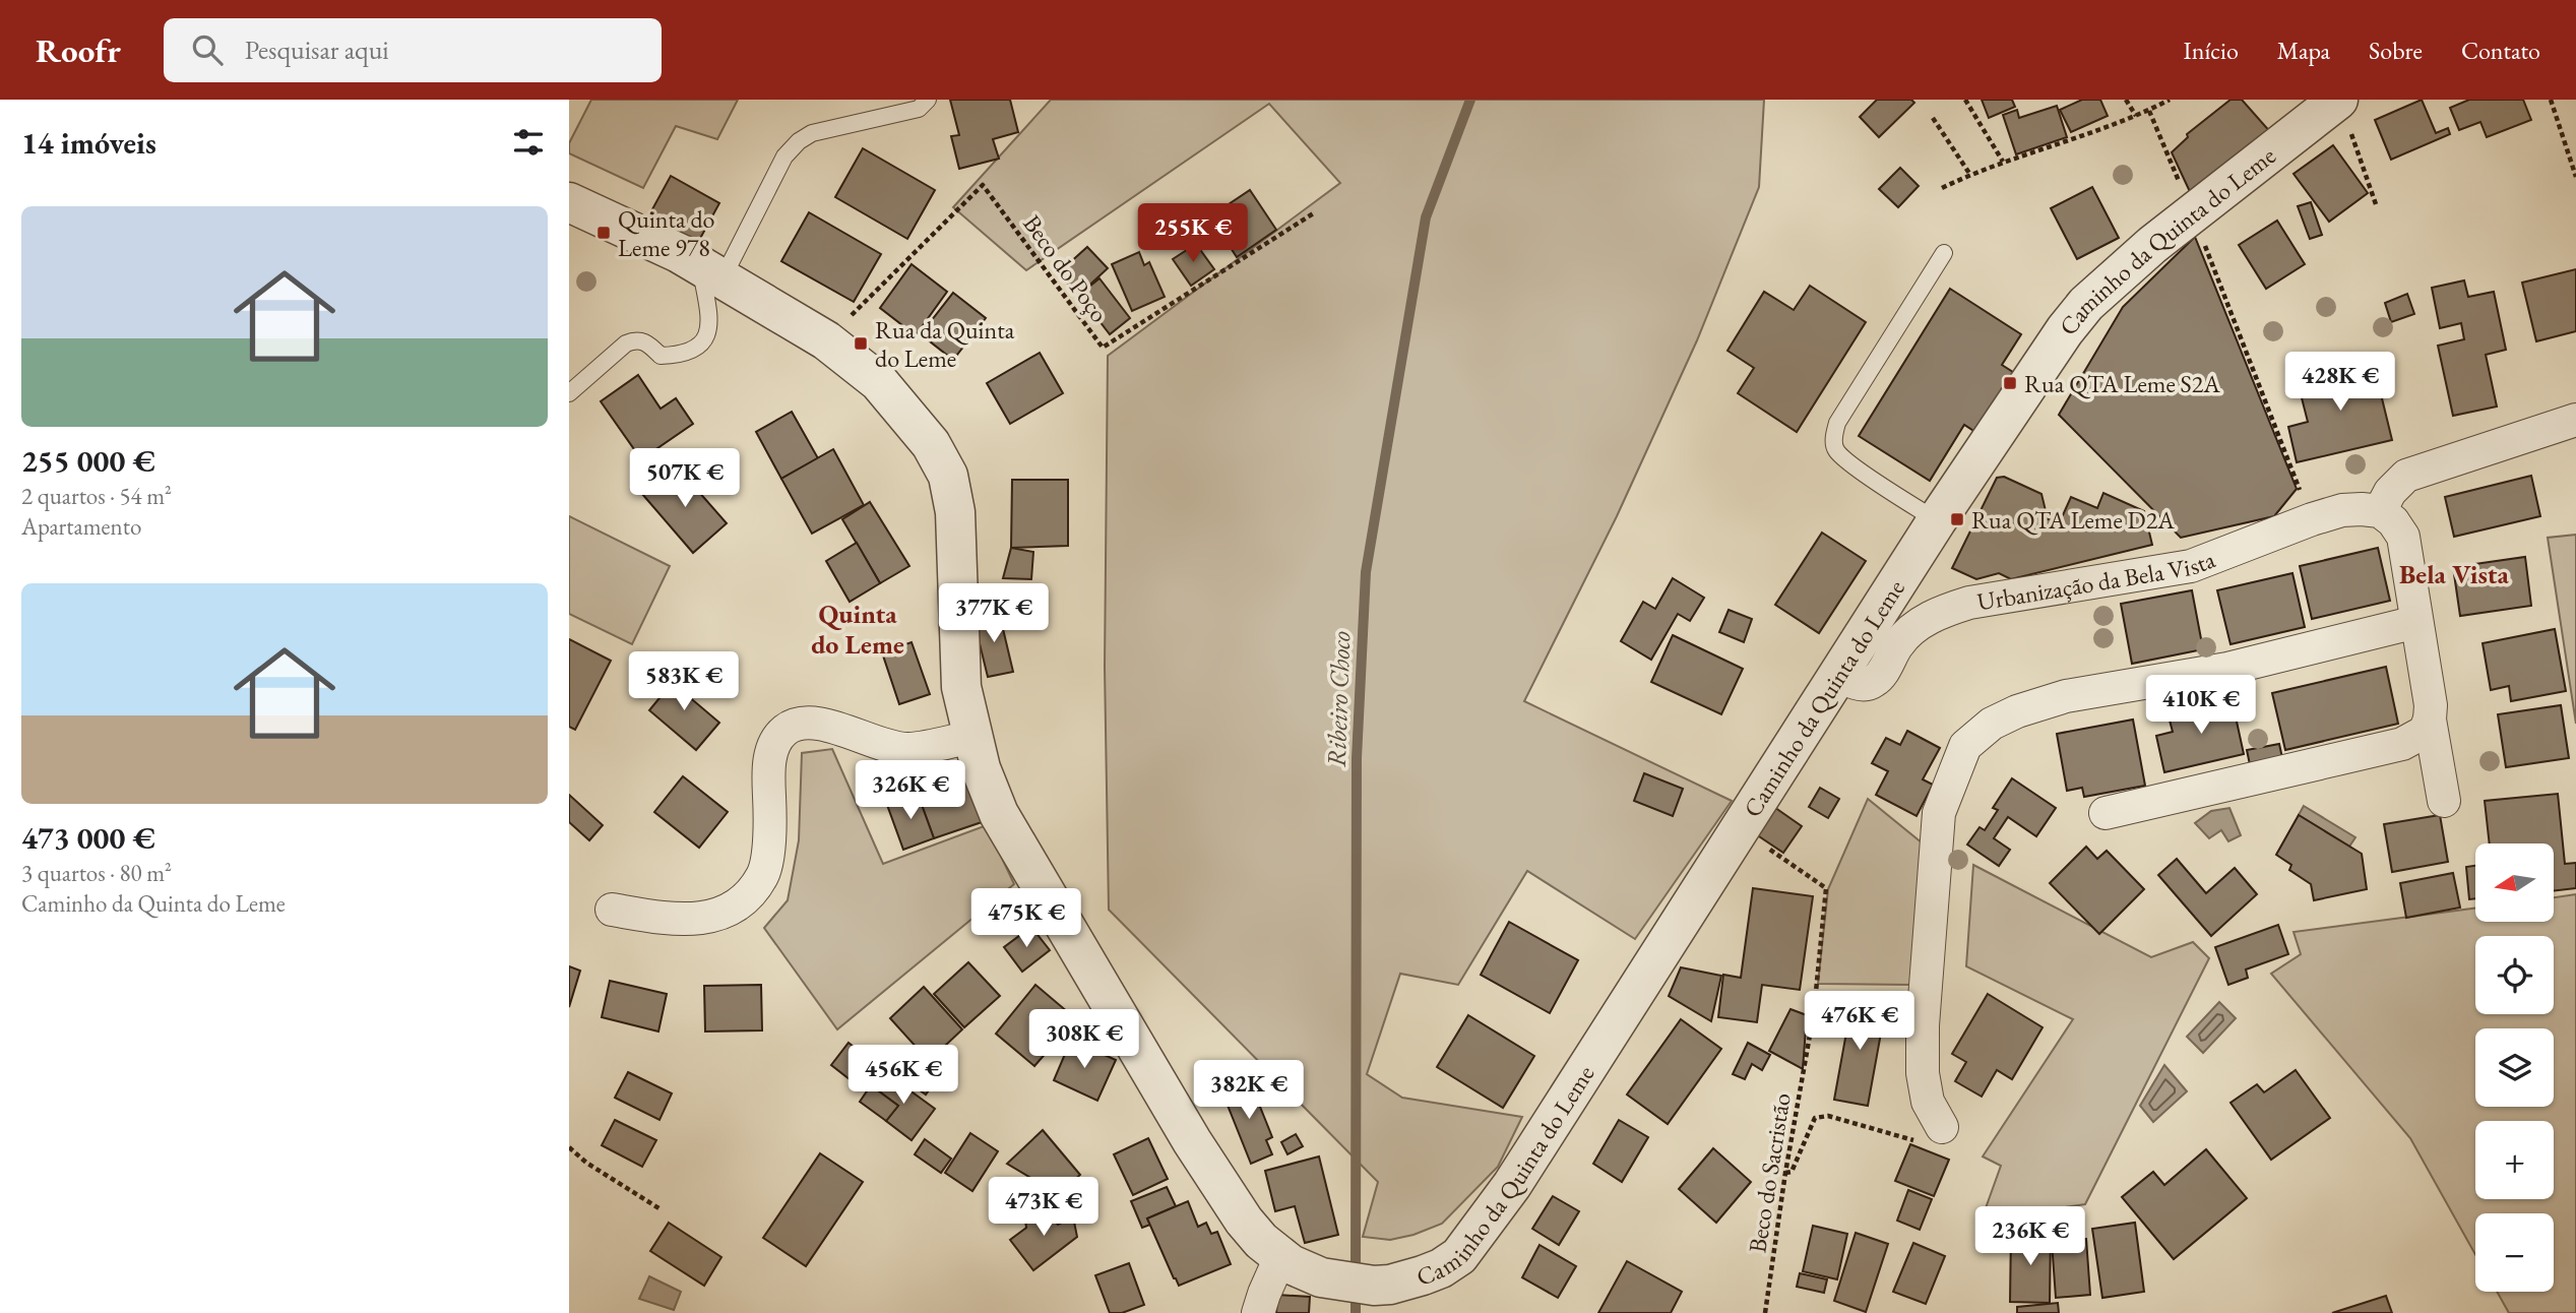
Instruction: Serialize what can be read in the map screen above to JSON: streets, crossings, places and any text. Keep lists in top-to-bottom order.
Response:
{
  "streets": {
    "street": ["Caminho da Quinta do Leme", "Urbanização da Bela Vista"],
    "path": ["Beco do Poço", "Beco do Sacristão"]
  },
  "crossings": [
    ["Caminho da Quinta do Leme", "Beco do Poço"],
    ["Caminho da Quinta do Leme", "Urbanização da Bela Vista"],
    ["Caminho da Quinta do Leme", "Beco do Sacristão"]
  ],
  "districts": ["Bela Vista", "Quinta do Leme"],
  "water": ["Ribeiro Choco"],
  "places": {
    "transit": [
      "Quinta do Leme 978",
      "Rua da Quinta do Leme",
      "Rua QTA Leme S2A",
      "Rua QTA Leme D2A"
    ]
  },
  "north": "left",
  "page": {
    "header": "Roofr",
    "search": "Pesquisar aqui",
    "nav": [
      "Início",
      "Mapa",
      "Sobre",
      "Contato"
    ],
    "heading": "14 imóveis",
    "list": [
      {
        "name": "255 000 €",
        "note": "2 quartos · 54 m² · Apartamento"
      },
      {
        "name": "473 000 €",
        "note": "3 quartos · 80 m² · Caminho da Quinta do Leme"
      }
    ],
    "price": [
      "255K €",
      "428K €",
      "507K €",
      "377K €",
      "583K €",
      "410K €",
      "326K €",
      "475K €",
      "476K €",
      "308K €",
      "456K €",
      "382K €",
      "473K €",
      "236K €"
    ],
    "map_buttons": ["+", "−"]
  }
}
